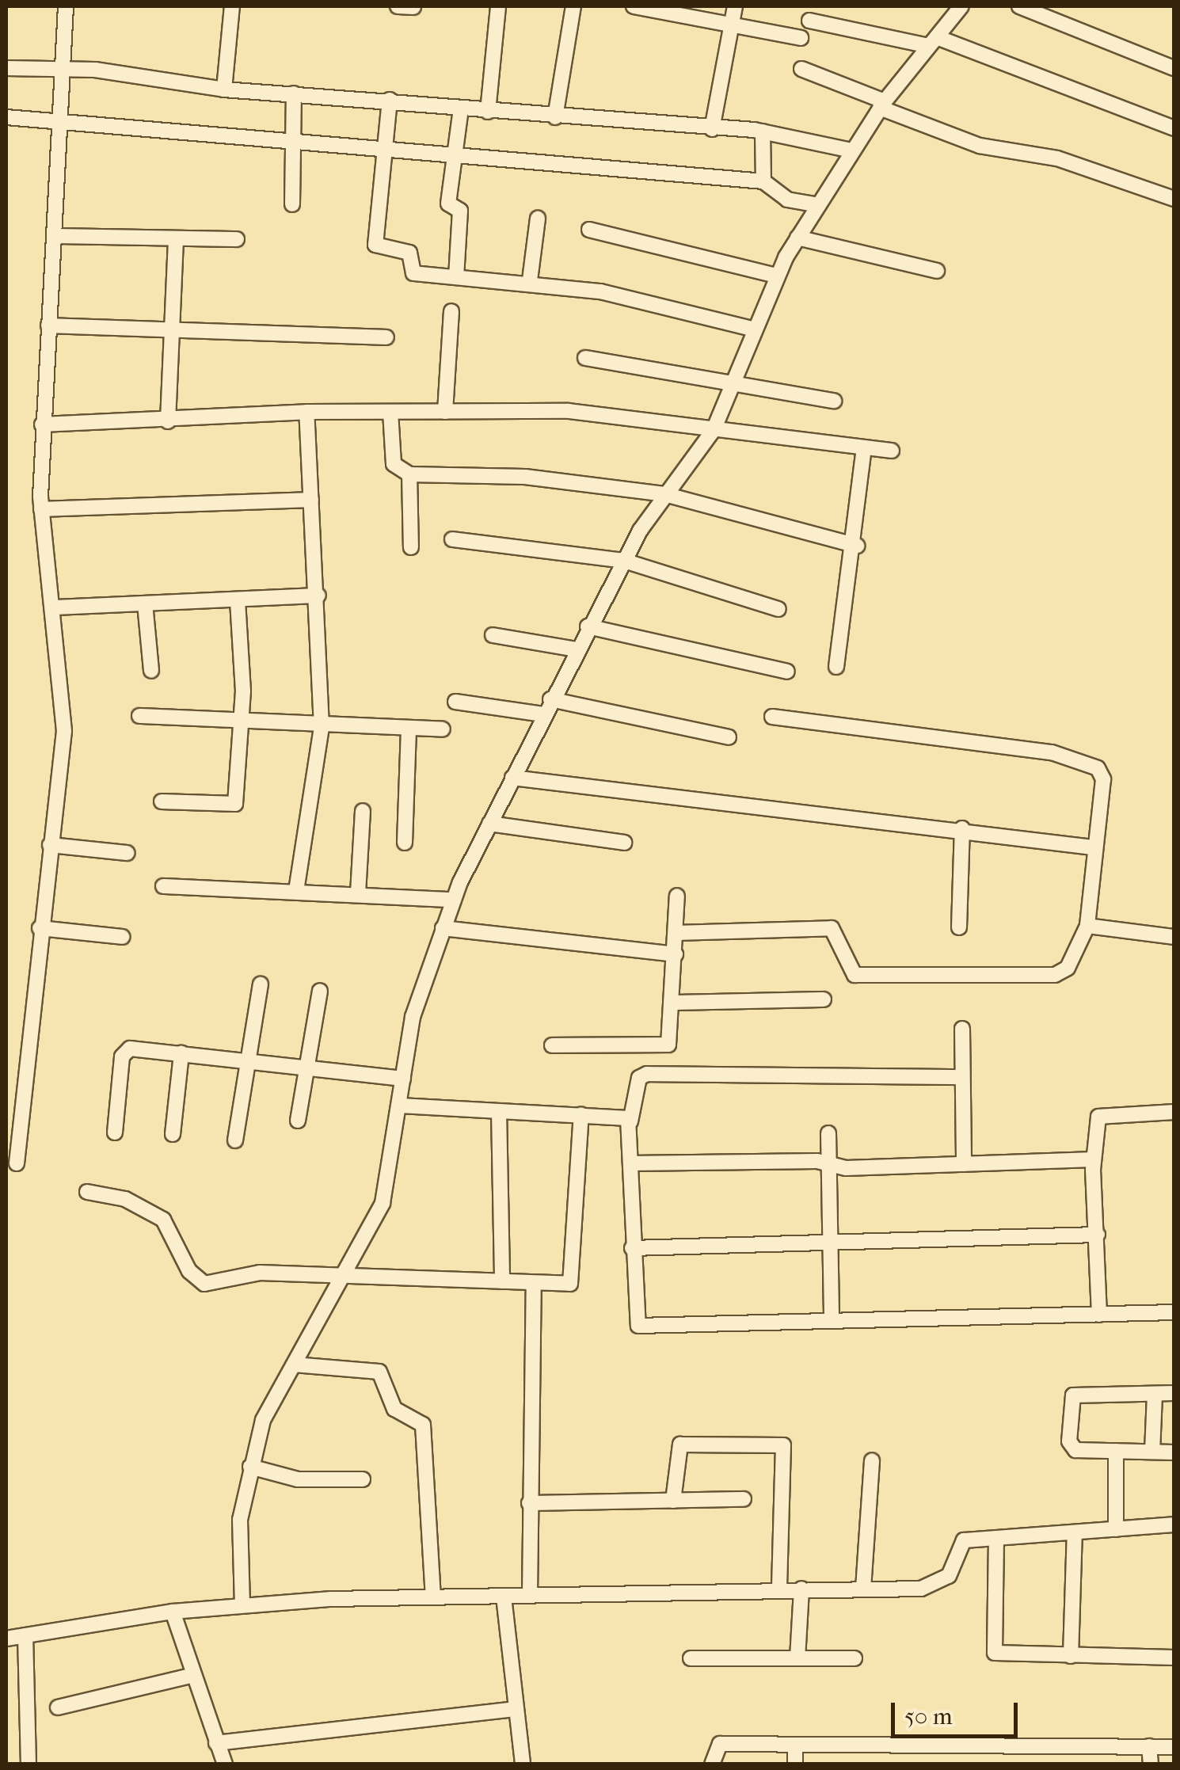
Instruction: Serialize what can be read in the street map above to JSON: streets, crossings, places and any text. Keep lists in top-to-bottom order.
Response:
{
  "scale_bar": "50 m"
}
